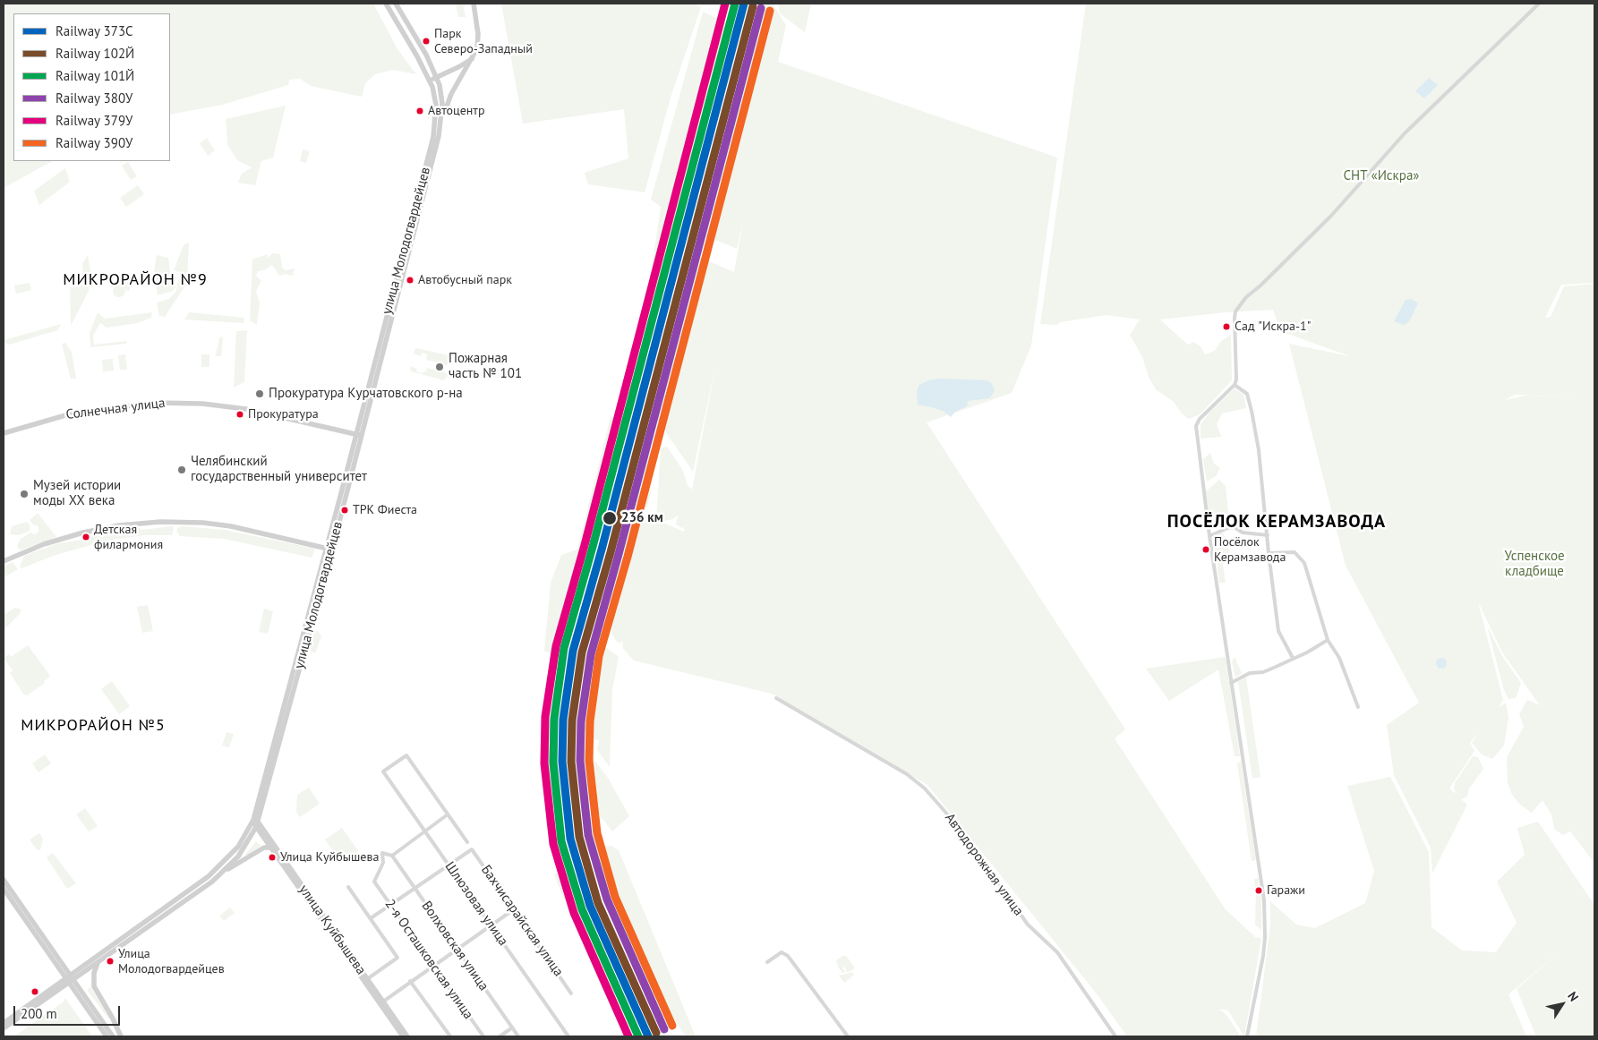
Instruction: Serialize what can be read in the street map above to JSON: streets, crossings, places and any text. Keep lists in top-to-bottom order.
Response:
{
  "streets": {
    "main road": ["улица Молодогвардейцев", "Солнечная улица", "улица Куйбышева"],
    "street": [
      "Автодорожная улица",
      "Шлюзовая улица",
      "Бахчисарайская улица",
      "Волховская улица",
      "2-я Осташковская улица"
    ]
  },
  "crossings": [
    ["улица Молодогвардейцев", "Солнечная улица"],
    ["улица Молодогвардейцев", "улица Куйбышева"],
    ["Шлюзовая улица", "Бахчисарайская улица"],
    ["Волховская улица", "2-я Осташковская улица"]
  ],
  "districts": ["МИКРОРАЙОН №9", "ПОСЁЛОК КЕРАМЗАВОДА", "МИКРОРАЙОН №5"],
  "parks": ["СНТ «Искра»", "Успенское кладбище"],
  "places": [
    "Парк Северо-Западный",
    "Автоцентр",
    "Автобусный парк",
    "Сад \"Искра-1\"",
    "Пожарная часть № 101",
    "Прокуратура Курчатовского р-на",
    "Прокуратура",
    "Челябинский государственный университет",
    "Музей истории моды XX века",
    "ТРК Фиеста",
    "236 км",
    "Детская филармония",
    "Посёлок Керамзавода",
    "Улица Куйбышева",
    "Гаражи",
    "Улица Молодогвардейцев"
  ],
  "lines": [
    "rail line 373C",
    "rail line 101Й",
    "rail line 379У",
    "rail line 102Й",
    "rail line 380У",
    "rail line 390У"
  ],
  "legend": [
    "Railway 373C",
    "Railway 102Й",
    "Railway 101Й",
    "Railway 380У",
    "Railway 379У",
    "Railway 390У"
  ],
  "scale_bar": "200 m",
  "north": "top right"
}
